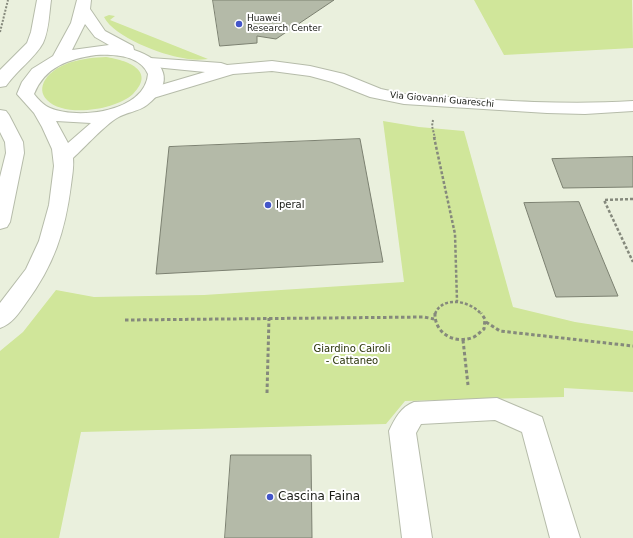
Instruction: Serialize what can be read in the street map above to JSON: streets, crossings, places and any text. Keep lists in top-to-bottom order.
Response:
{
  "streets": {
    "street": ["Via Giovanni Guareschi"]
  },
  "parks": ["Giardino Cairoli - Cattaneo"],
  "places": ["Huawei Research Center", "Iperal", "Cascina Faina"]
}
